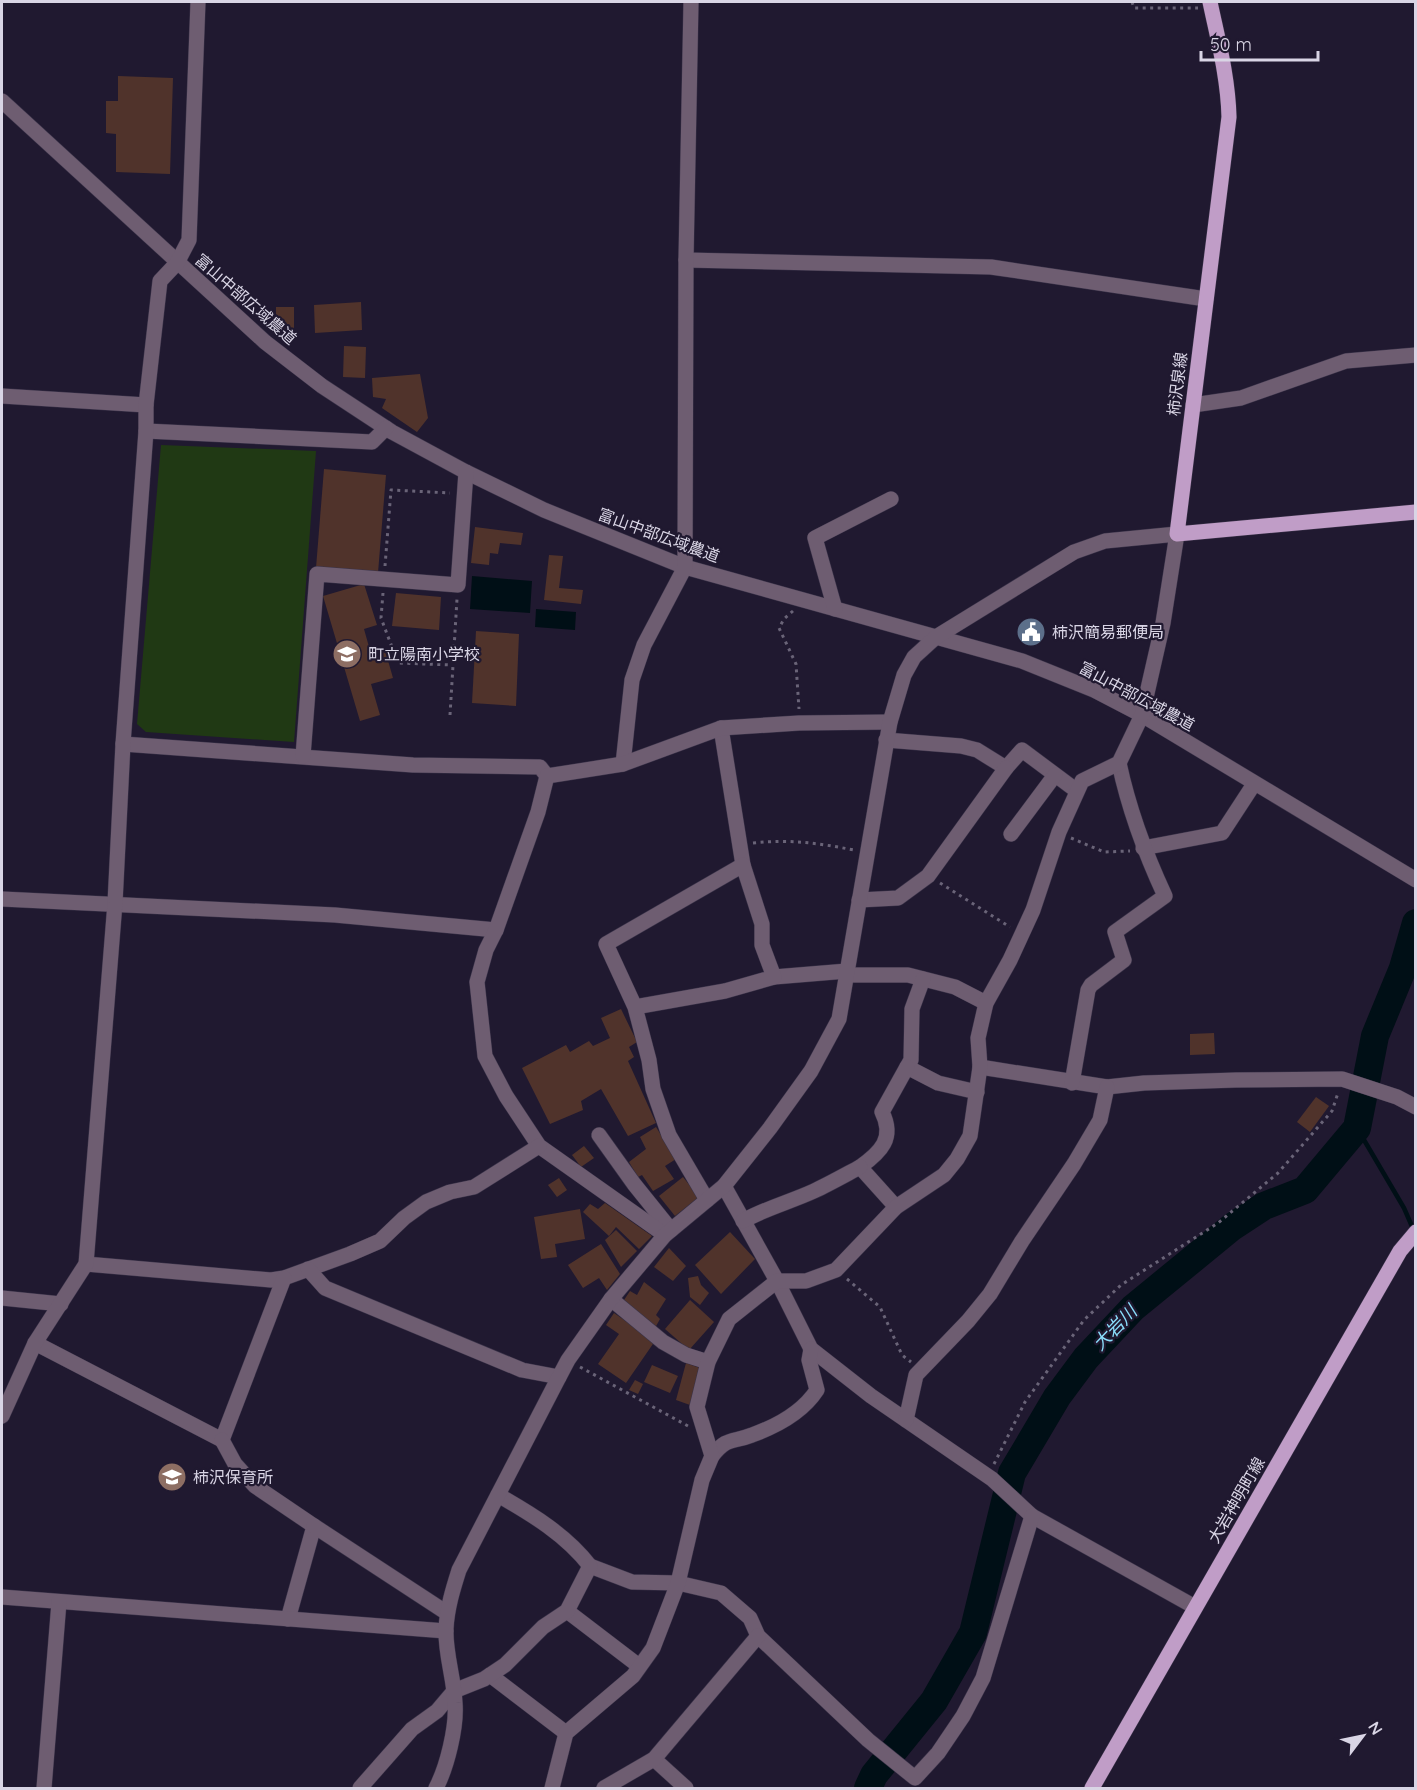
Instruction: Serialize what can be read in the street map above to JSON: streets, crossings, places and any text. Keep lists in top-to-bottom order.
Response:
{
  "streets": {
    "main road": ["柿沢泉線", "大岩神明町線"],
    "street": ["富山中部広域農道"]
  },
  "water": ["大岩川"],
  "places": {
    "public building": ["柿沢簡易郵便局"],
    "school or university": ["町立陽南小学校", "柿沢保育所"]
  },
  "scale_bar": "50 m",
  "north": "top right"
}
